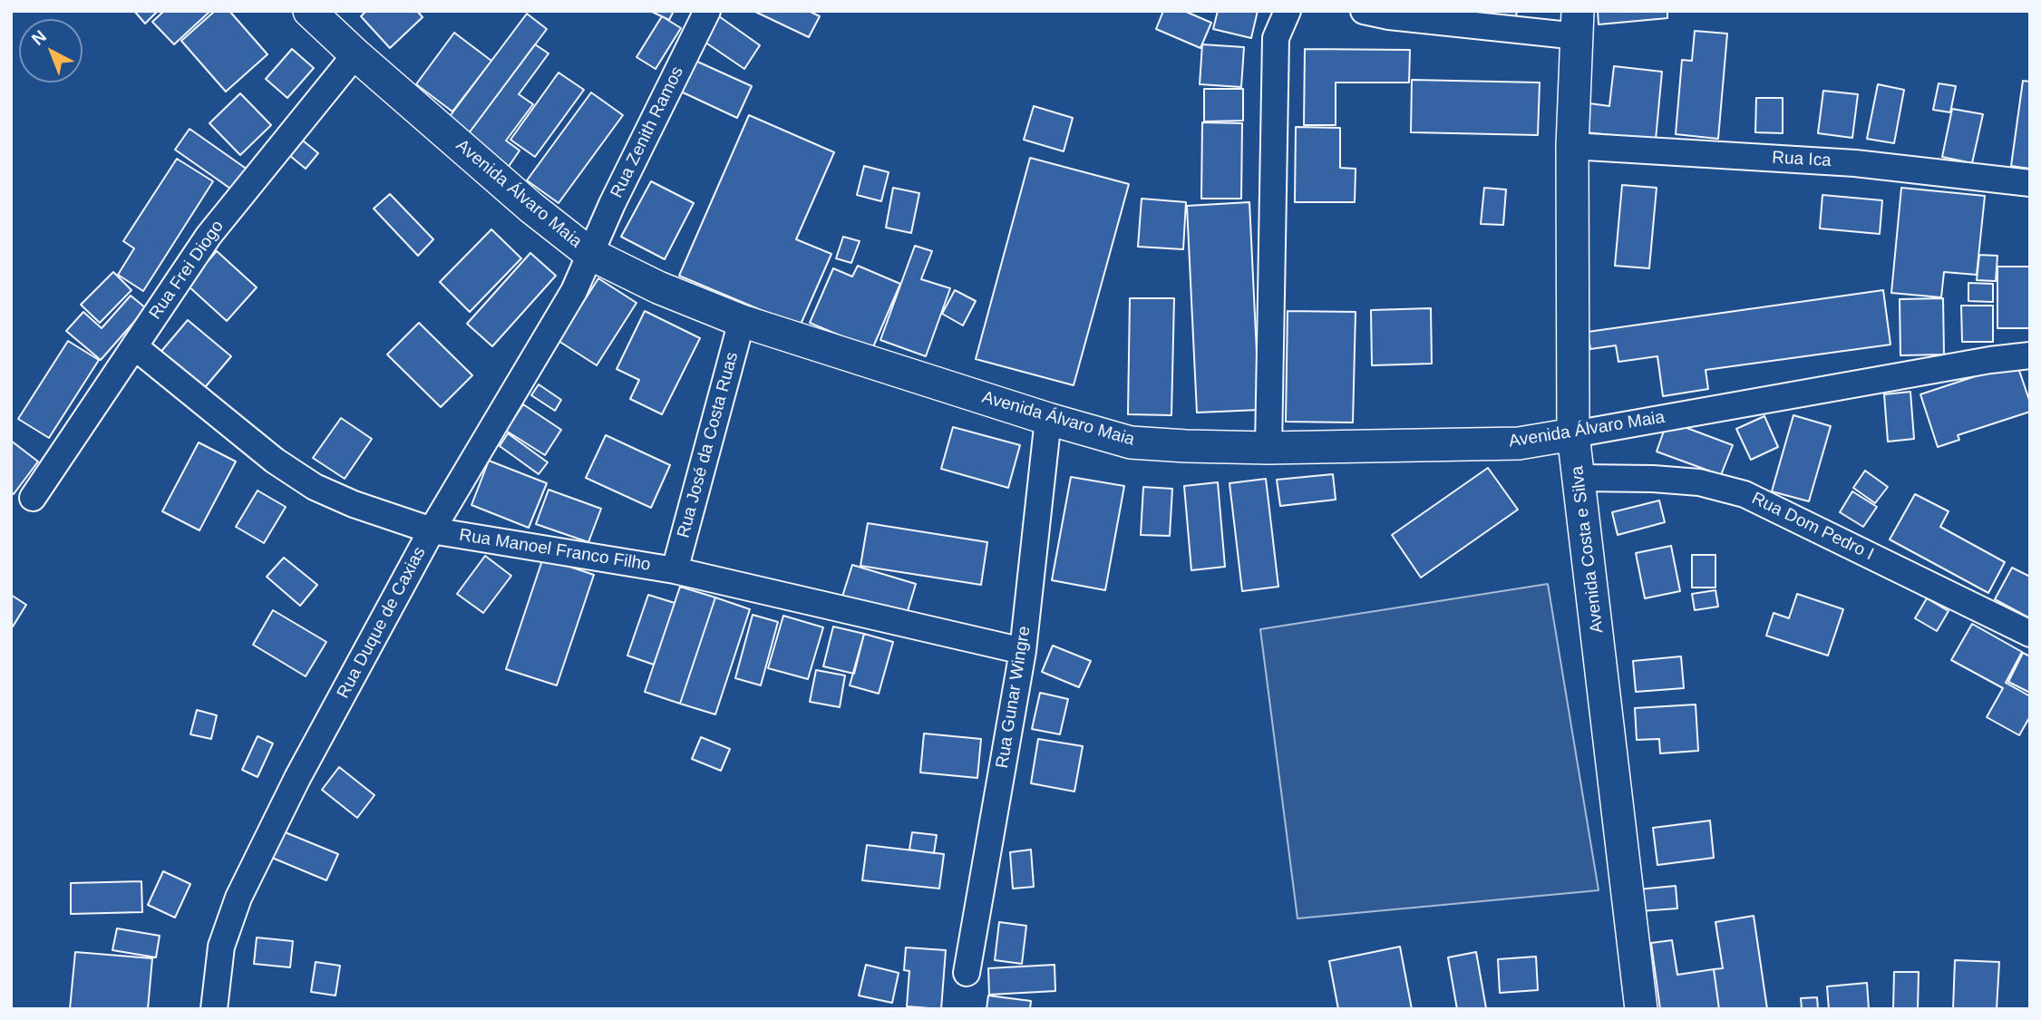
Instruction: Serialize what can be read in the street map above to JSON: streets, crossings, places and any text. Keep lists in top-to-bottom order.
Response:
{
  "streets": {
    "street": [
      "Rua Zenith Ramos",
      "Rua Ica",
      "Avenida Álvaro Maia",
      "Rua Frei Diogo",
      "Rua José da Costa Ruas",
      "Rua Dom Pedro I",
      "Avenida Costa e Silva",
      "Rua Manoel Franco Filho",
      "Rua Duque de Caxias",
      "Rua Gunar Wingre"
    ]
  },
  "crossings": [
    ["Rua Zenith Ramos", "Avenida Álvaro Maia"],
    ["Rua Zenith Ramos", "Rua Duque de Caxias"],
    ["Rua Ica", "Avenida Costa e Silva"],
    ["Avenida Álvaro Maia", "Rua Frei Diogo"],
    ["Avenida Álvaro Maia", "Rua José da Costa Ruas"],
    ["Avenida Álvaro Maia", "Avenida Costa e Silva"],
    ["Avenida Álvaro Maia", "Rua Duque de Caxias"],
    ["Avenida Álvaro Maia", "Rua Gunar Wingre"],
    ["Rua Frei Diogo", "Rua Manoel Franco Filho"],
    ["Rua José da Costa Ruas", "Rua Manoel Franco Filho"],
    ["Rua Dom Pedro I", "Avenida Costa e Silva"],
    ["Rua Manoel Franco Filho", "Rua Duque de Caxias"],
    ["Rua Manoel Franco Filho", "Rua Gunar Wingre"]
  ],
  "north": "top left"
}
